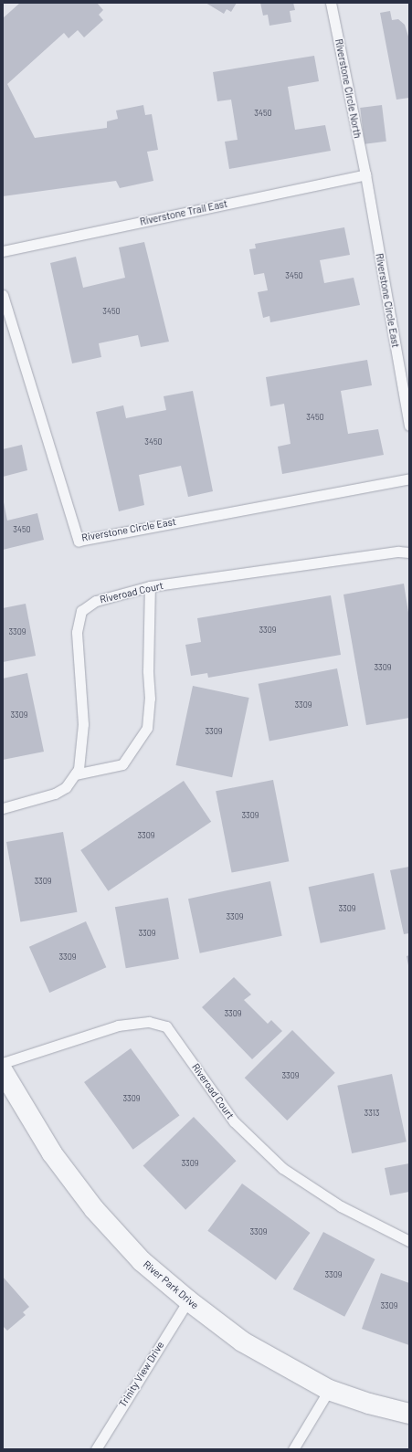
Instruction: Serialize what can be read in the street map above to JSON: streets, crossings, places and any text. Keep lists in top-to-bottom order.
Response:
{
  "streets": {
    "street": ["River Park Drive"],
    "lane": [
      "Riverstone Circle North",
      "Riverstone Trail East",
      "Riverstone Circle East",
      "Riveroad Court",
      "Trinity View Drive"
    ]
  },
  "crossings": [
    ["Riverstone Circle North", "Riverstone Trail East"],
    ["Riverstone Circle North", "Riverstone Circle East"],
    ["Riverstone Trail East", "Riverstone Circle East"],
    ["River Park Drive", "Trinity View Drive"]
  ],
  "house_numbers": [
    "3450",
    "3450",
    "3450",
    "3450",
    "3450",
    "3450",
    "3309",
    "3309",
    "3309",
    "3309",
    "3309",
    "3309",
    "3309",
    "3309",
    "3309",
    "3309",
    "3309",
    "3309",
    "3309",
    "3309",
    "3309",
    "3309",
    "3313",
    "3309",
    "3309",
    "3309",
    "3309"
  ]
}
